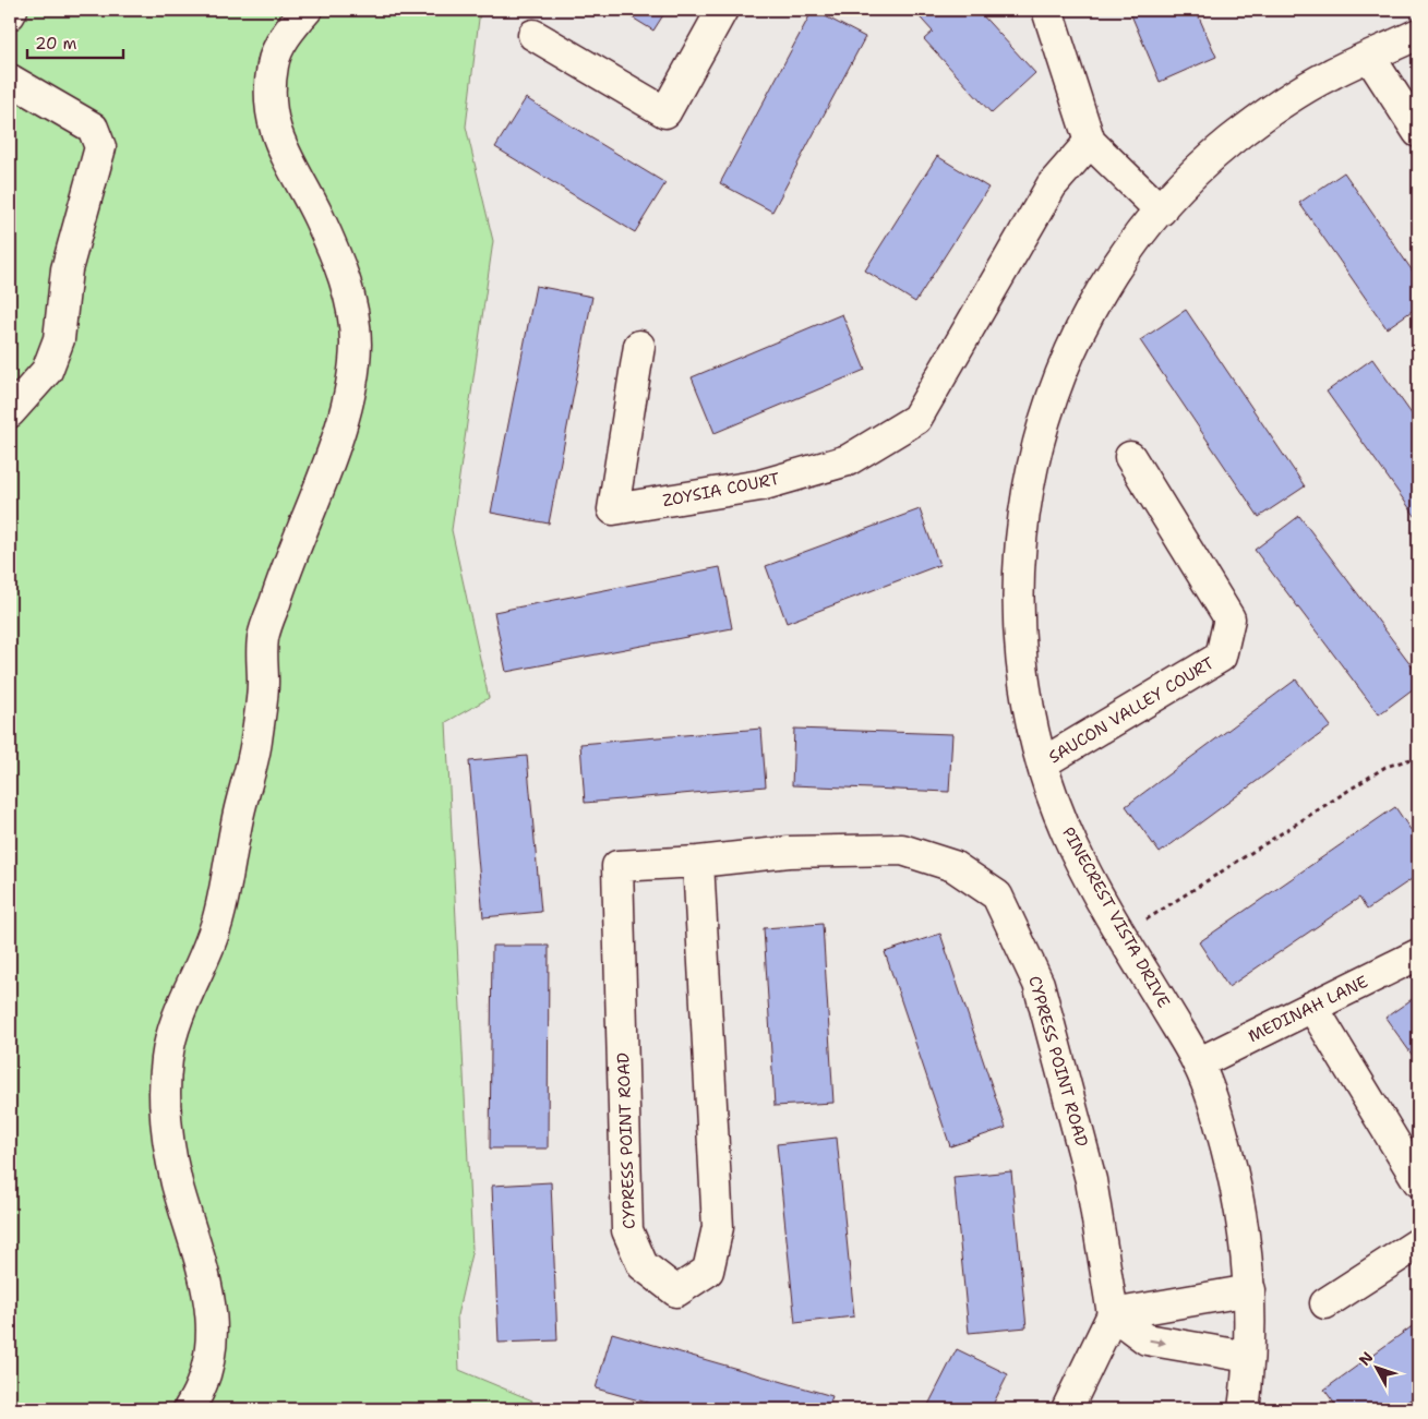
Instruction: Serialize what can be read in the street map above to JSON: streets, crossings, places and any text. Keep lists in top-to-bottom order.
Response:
{
  "streets": {
    "street": [
      "ZOYSIA COURT",
      "SAUCON VALLEY COURT",
      "PINECREST VISTA DRIVE",
      "MEDINAH LANE",
      "CYPRESS POINT ROAD"
    ]
  },
  "crossings": [
    ["SAUCON VALLEY COURT", "PINECREST VISTA DRIVE"],
    ["PINECREST VISTA DRIVE", "MEDINAH LANE"]
  ],
  "scale_bar": "20 m",
  "north": "top left"
}
